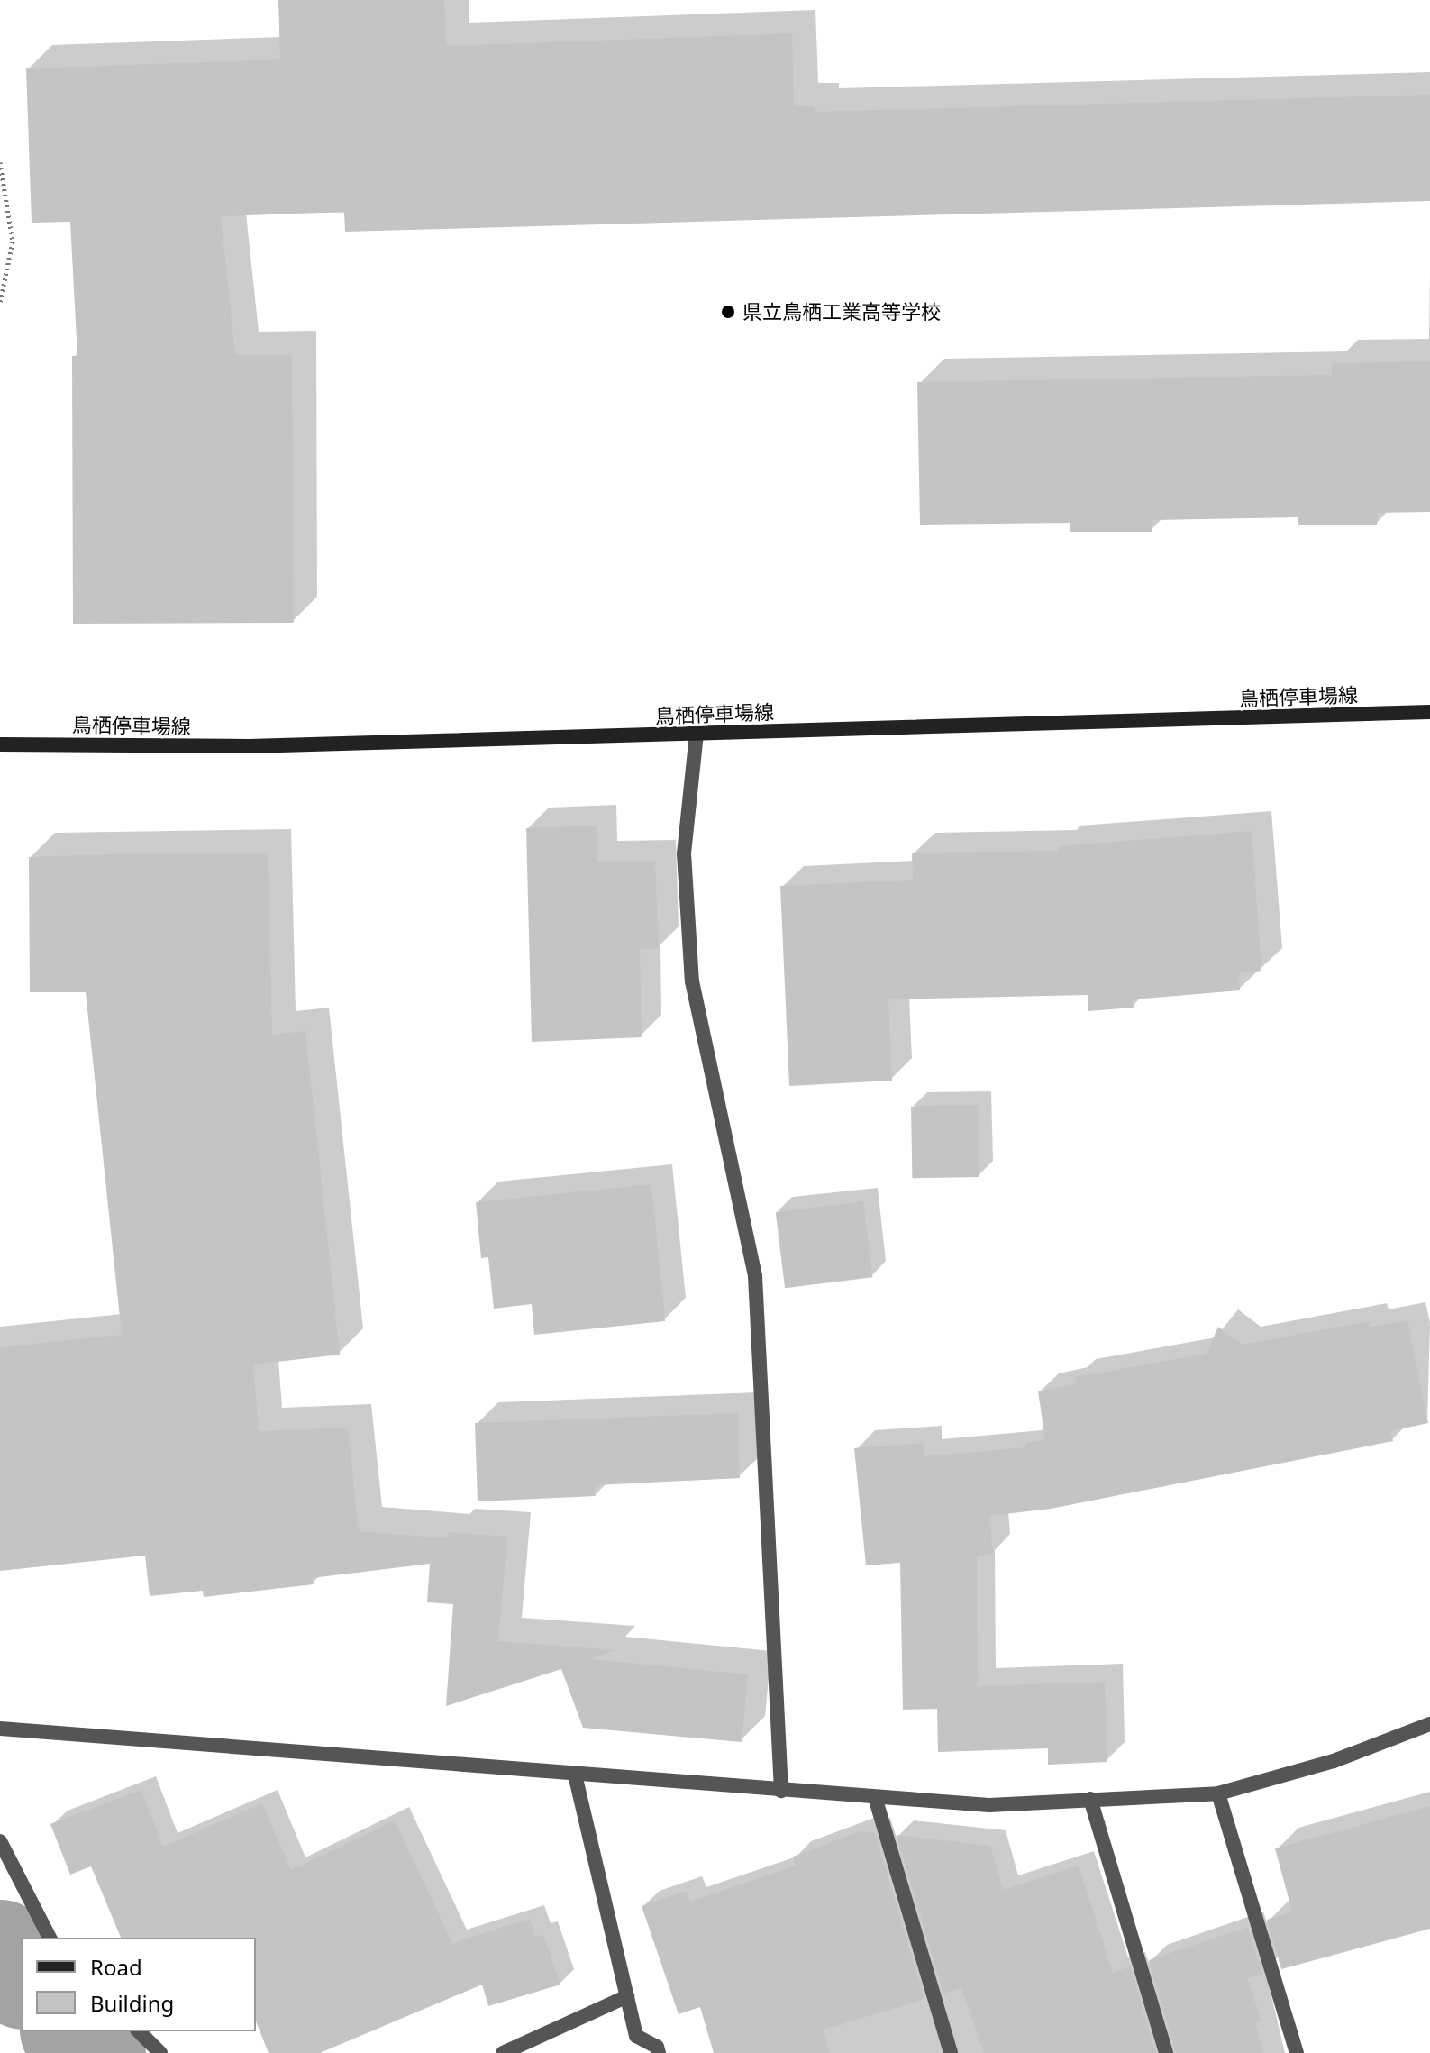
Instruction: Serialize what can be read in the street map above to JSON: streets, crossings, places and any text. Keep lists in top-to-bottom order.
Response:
{
  "streets": {
    "main road": ["鳥栖停車場線"]
  },
  "places": ["県立鳥栖工業高等学校"],
  "legend": ["Road", "Building"]
}
